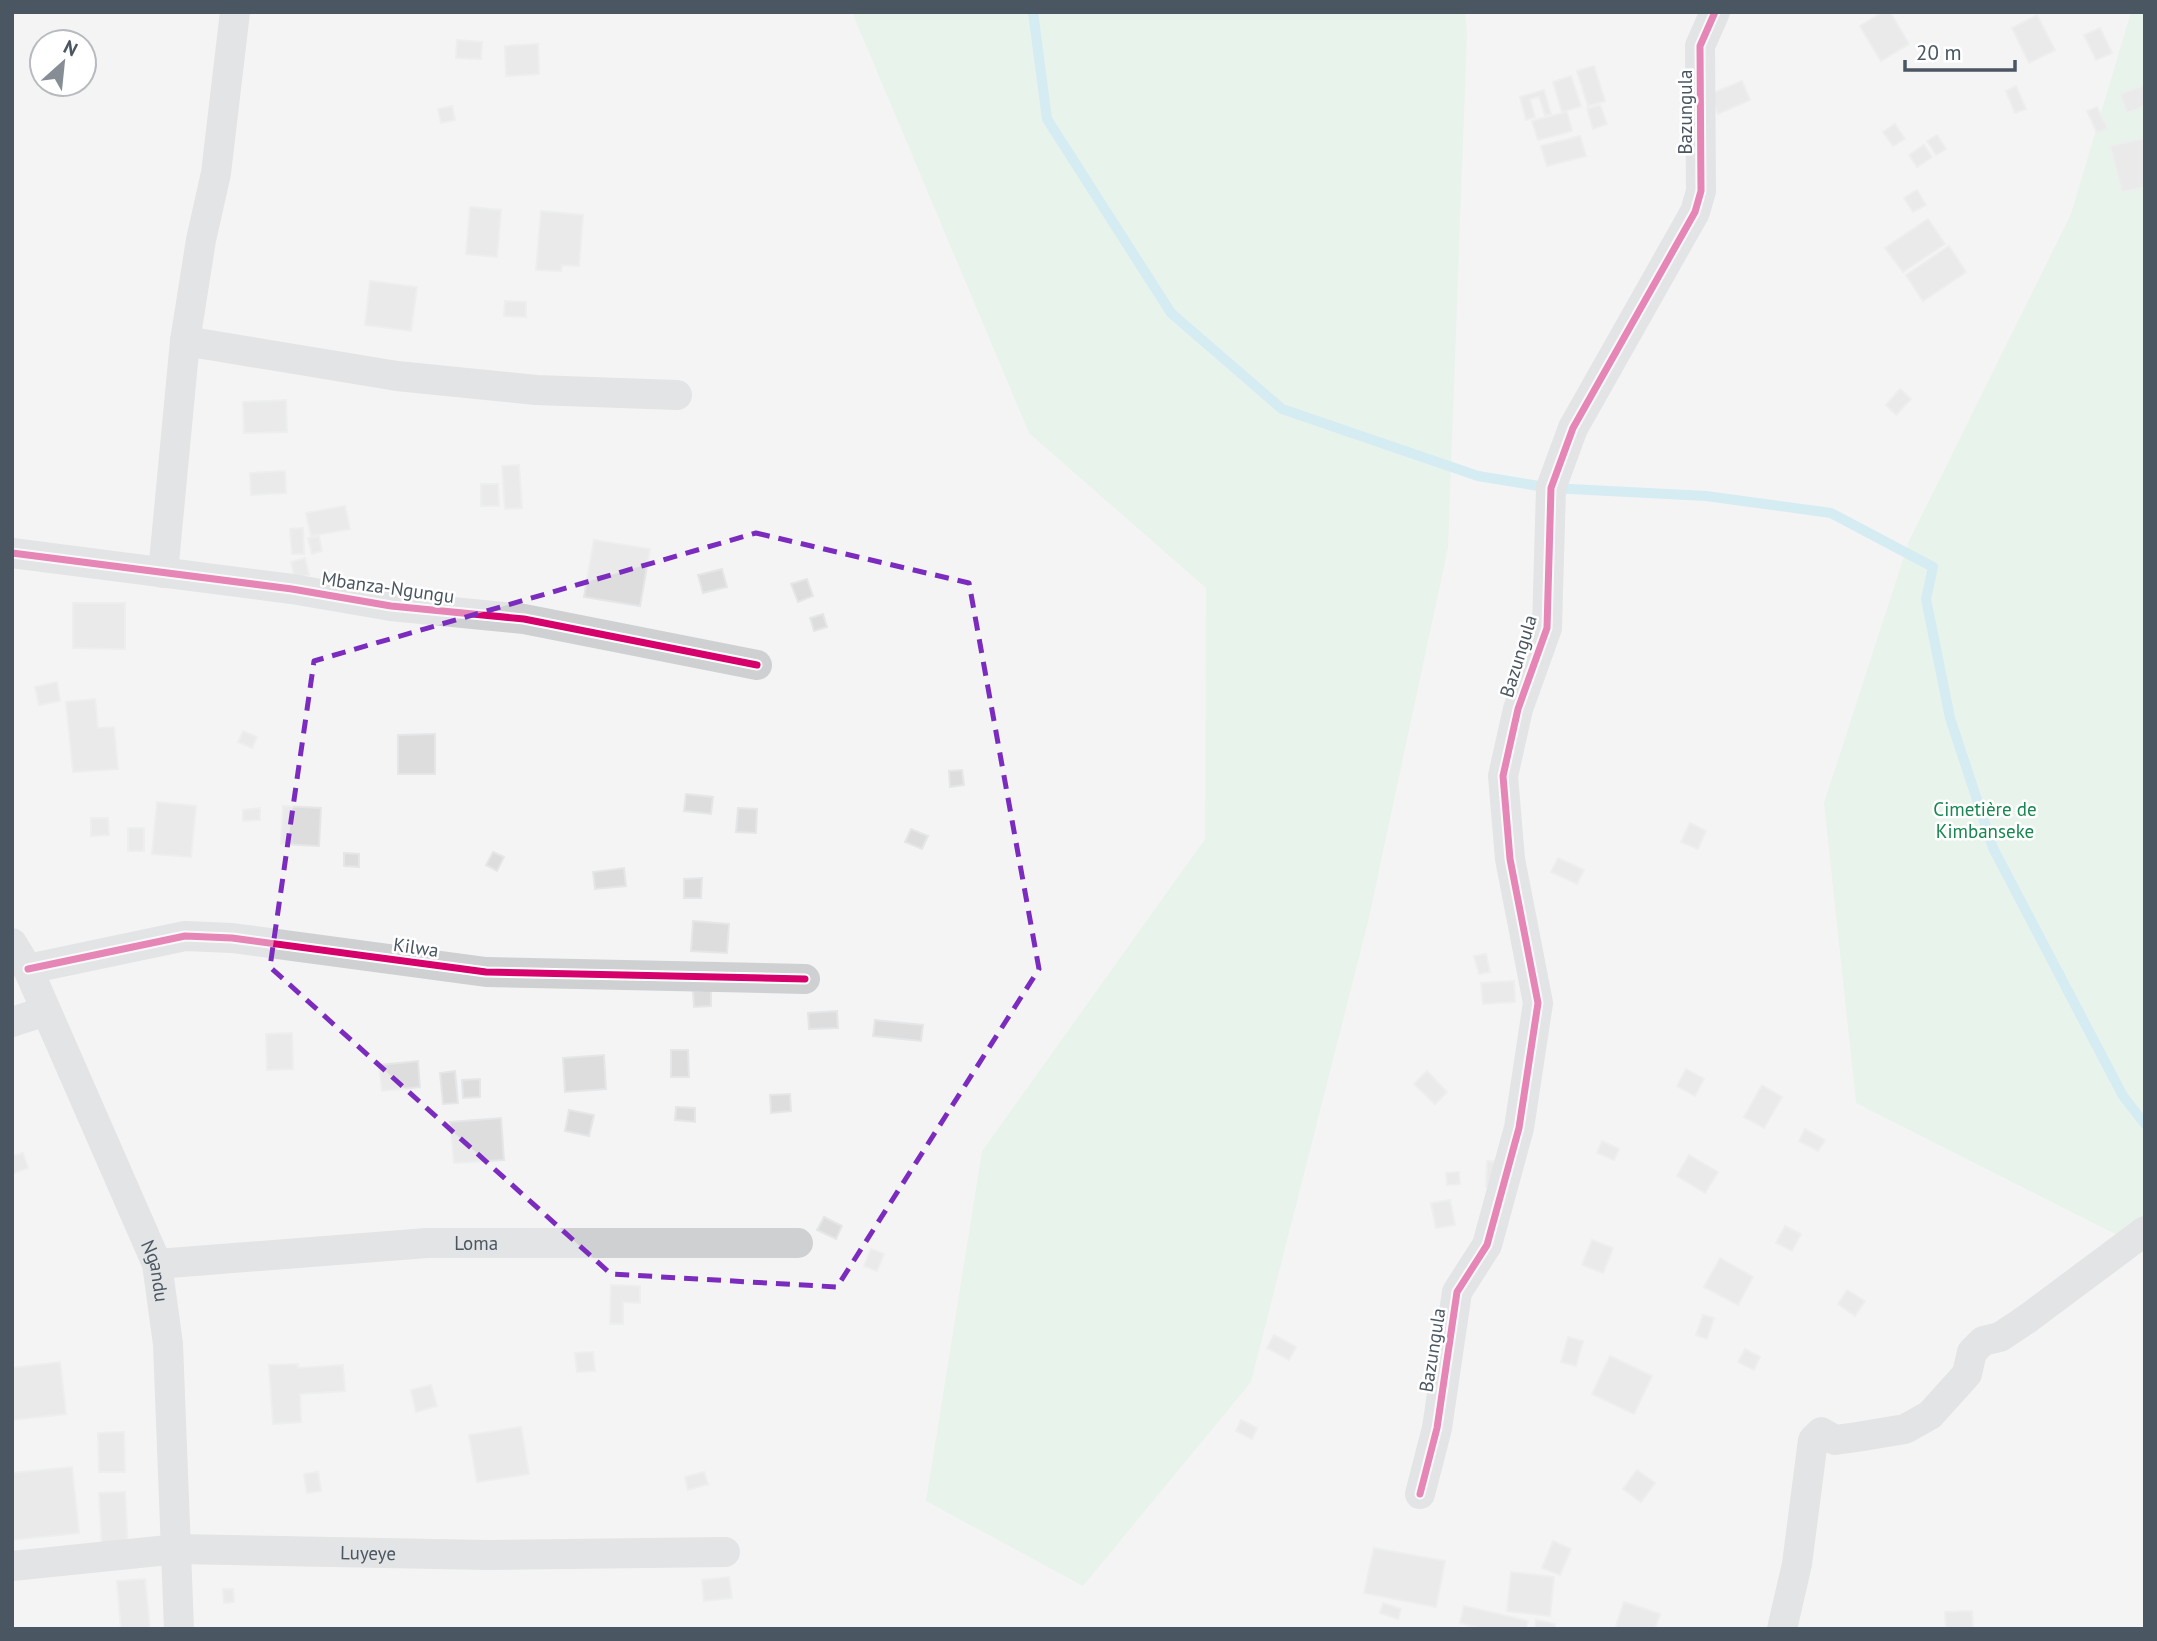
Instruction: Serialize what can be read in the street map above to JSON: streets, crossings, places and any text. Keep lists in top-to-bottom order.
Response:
{
  "streets": {
    "street": [
      "Bazungula",
      "Mbanza-Ngungu",
      "Kilwa",
      "Loma",
      "Ngandu",
      "Luyeye"
    ]
  },
  "crossings": [
    ["Kilwa", "Ngandu"],
    ["Loma", "Ngandu"],
    ["Ngandu", "Luyeye"]
  ],
  "parks": ["Cimetière de Kimbanseke"],
  "scale_bar": "20 m",
  "north": "top right"
}
